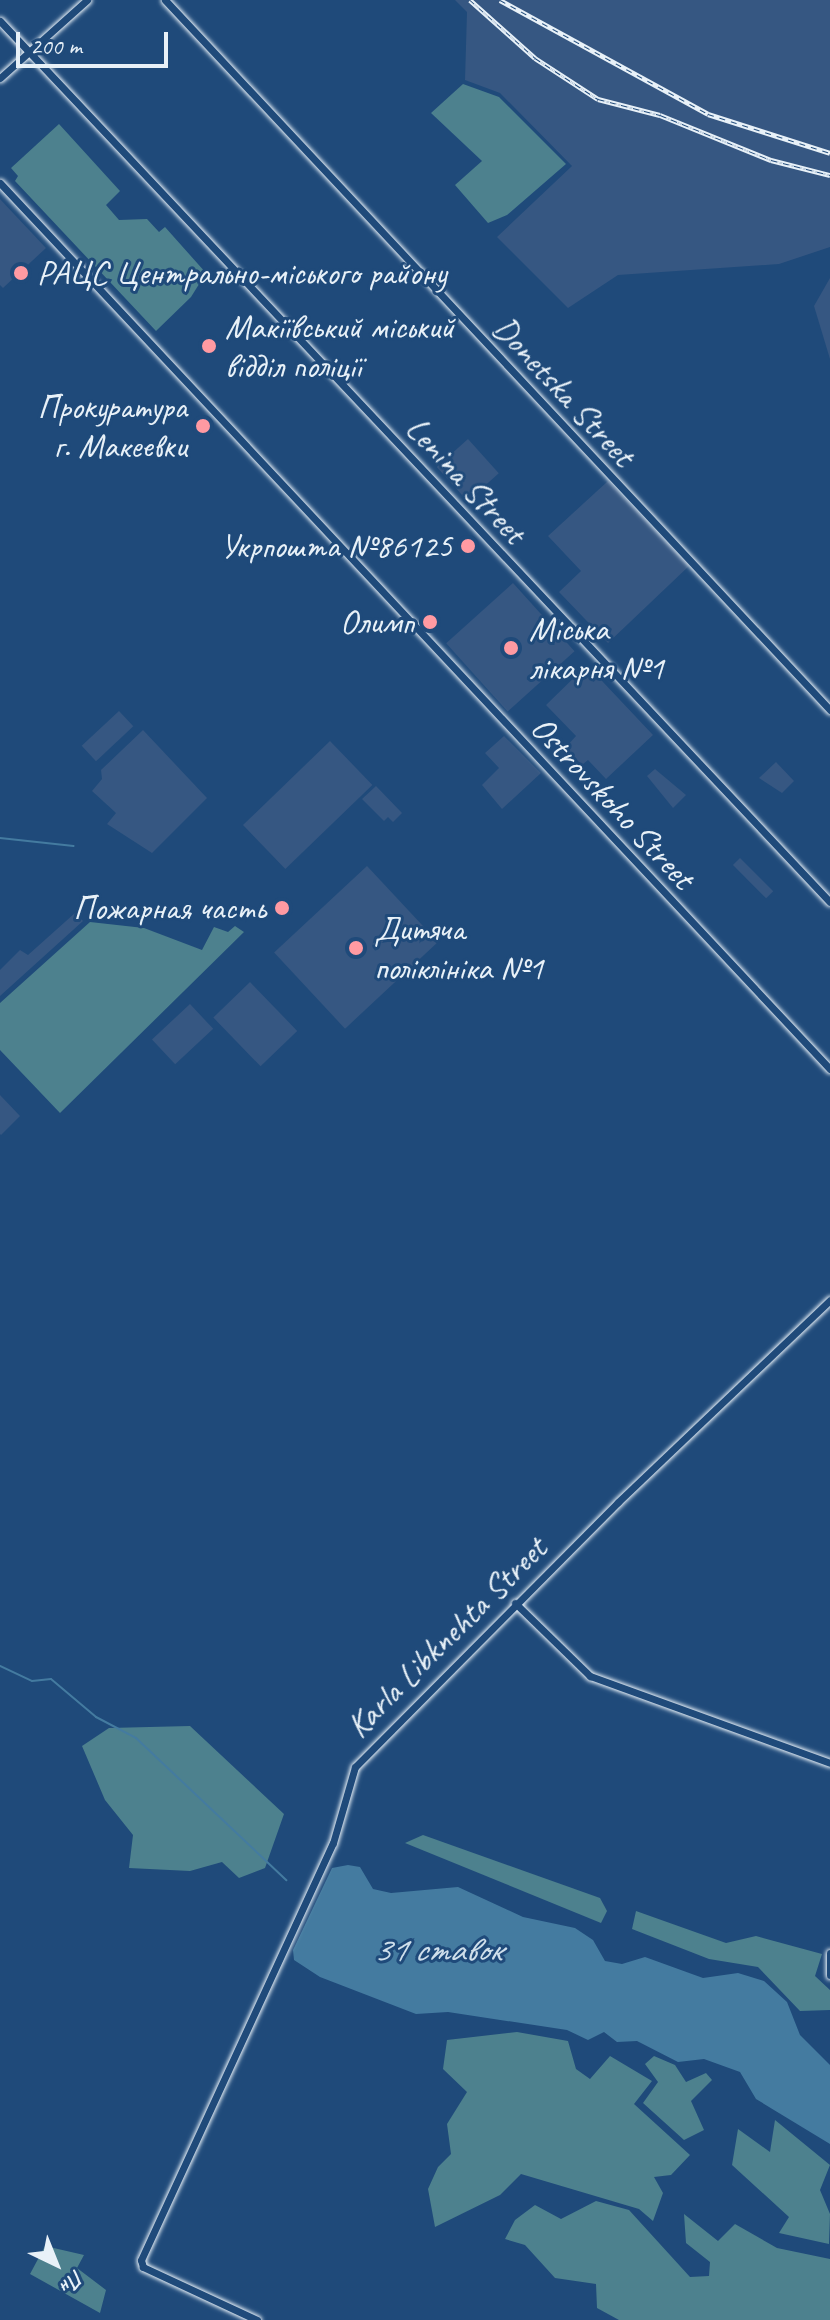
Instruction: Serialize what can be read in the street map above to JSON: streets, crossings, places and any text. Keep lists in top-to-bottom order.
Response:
{
  "streets": {
    "street": [
      "Donetska Street",
      "Lenina Street",
      "Ostrovskoho Street",
      "Karla Libknehta Street"
    ]
  },
  "water": ["31 ставок"],
  "places": [
    "РАЦС Центрально-міського району",
    "Макіївський міський відділ поліції",
    "Прокуратура г. Макеевки",
    "Укрпошта №86125",
    "Олимп",
    "Міська лікарня №1",
    "Пожарная часть",
    "Дитяча поліклініка №1"
  ],
  "scale_bar": "200 m",
  "north": "bottom right"
}
